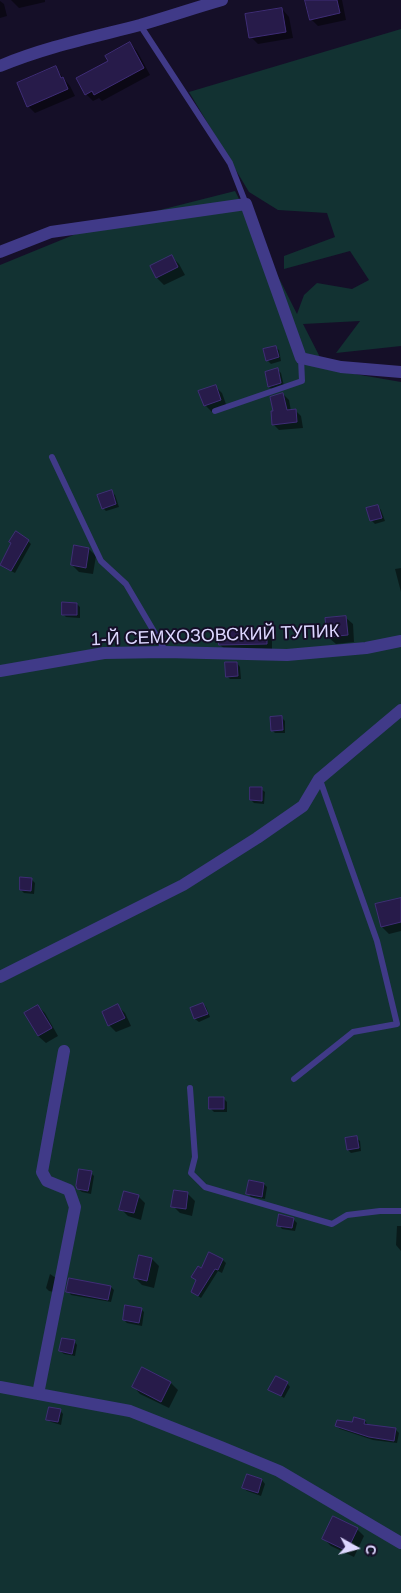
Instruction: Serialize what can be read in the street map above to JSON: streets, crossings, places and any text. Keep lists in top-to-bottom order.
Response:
{
  "streets": {
    "street": ["1-Й СЕМХОЗОВСКИЙ ТУПИК"]
  },
  "north": "right"
}
